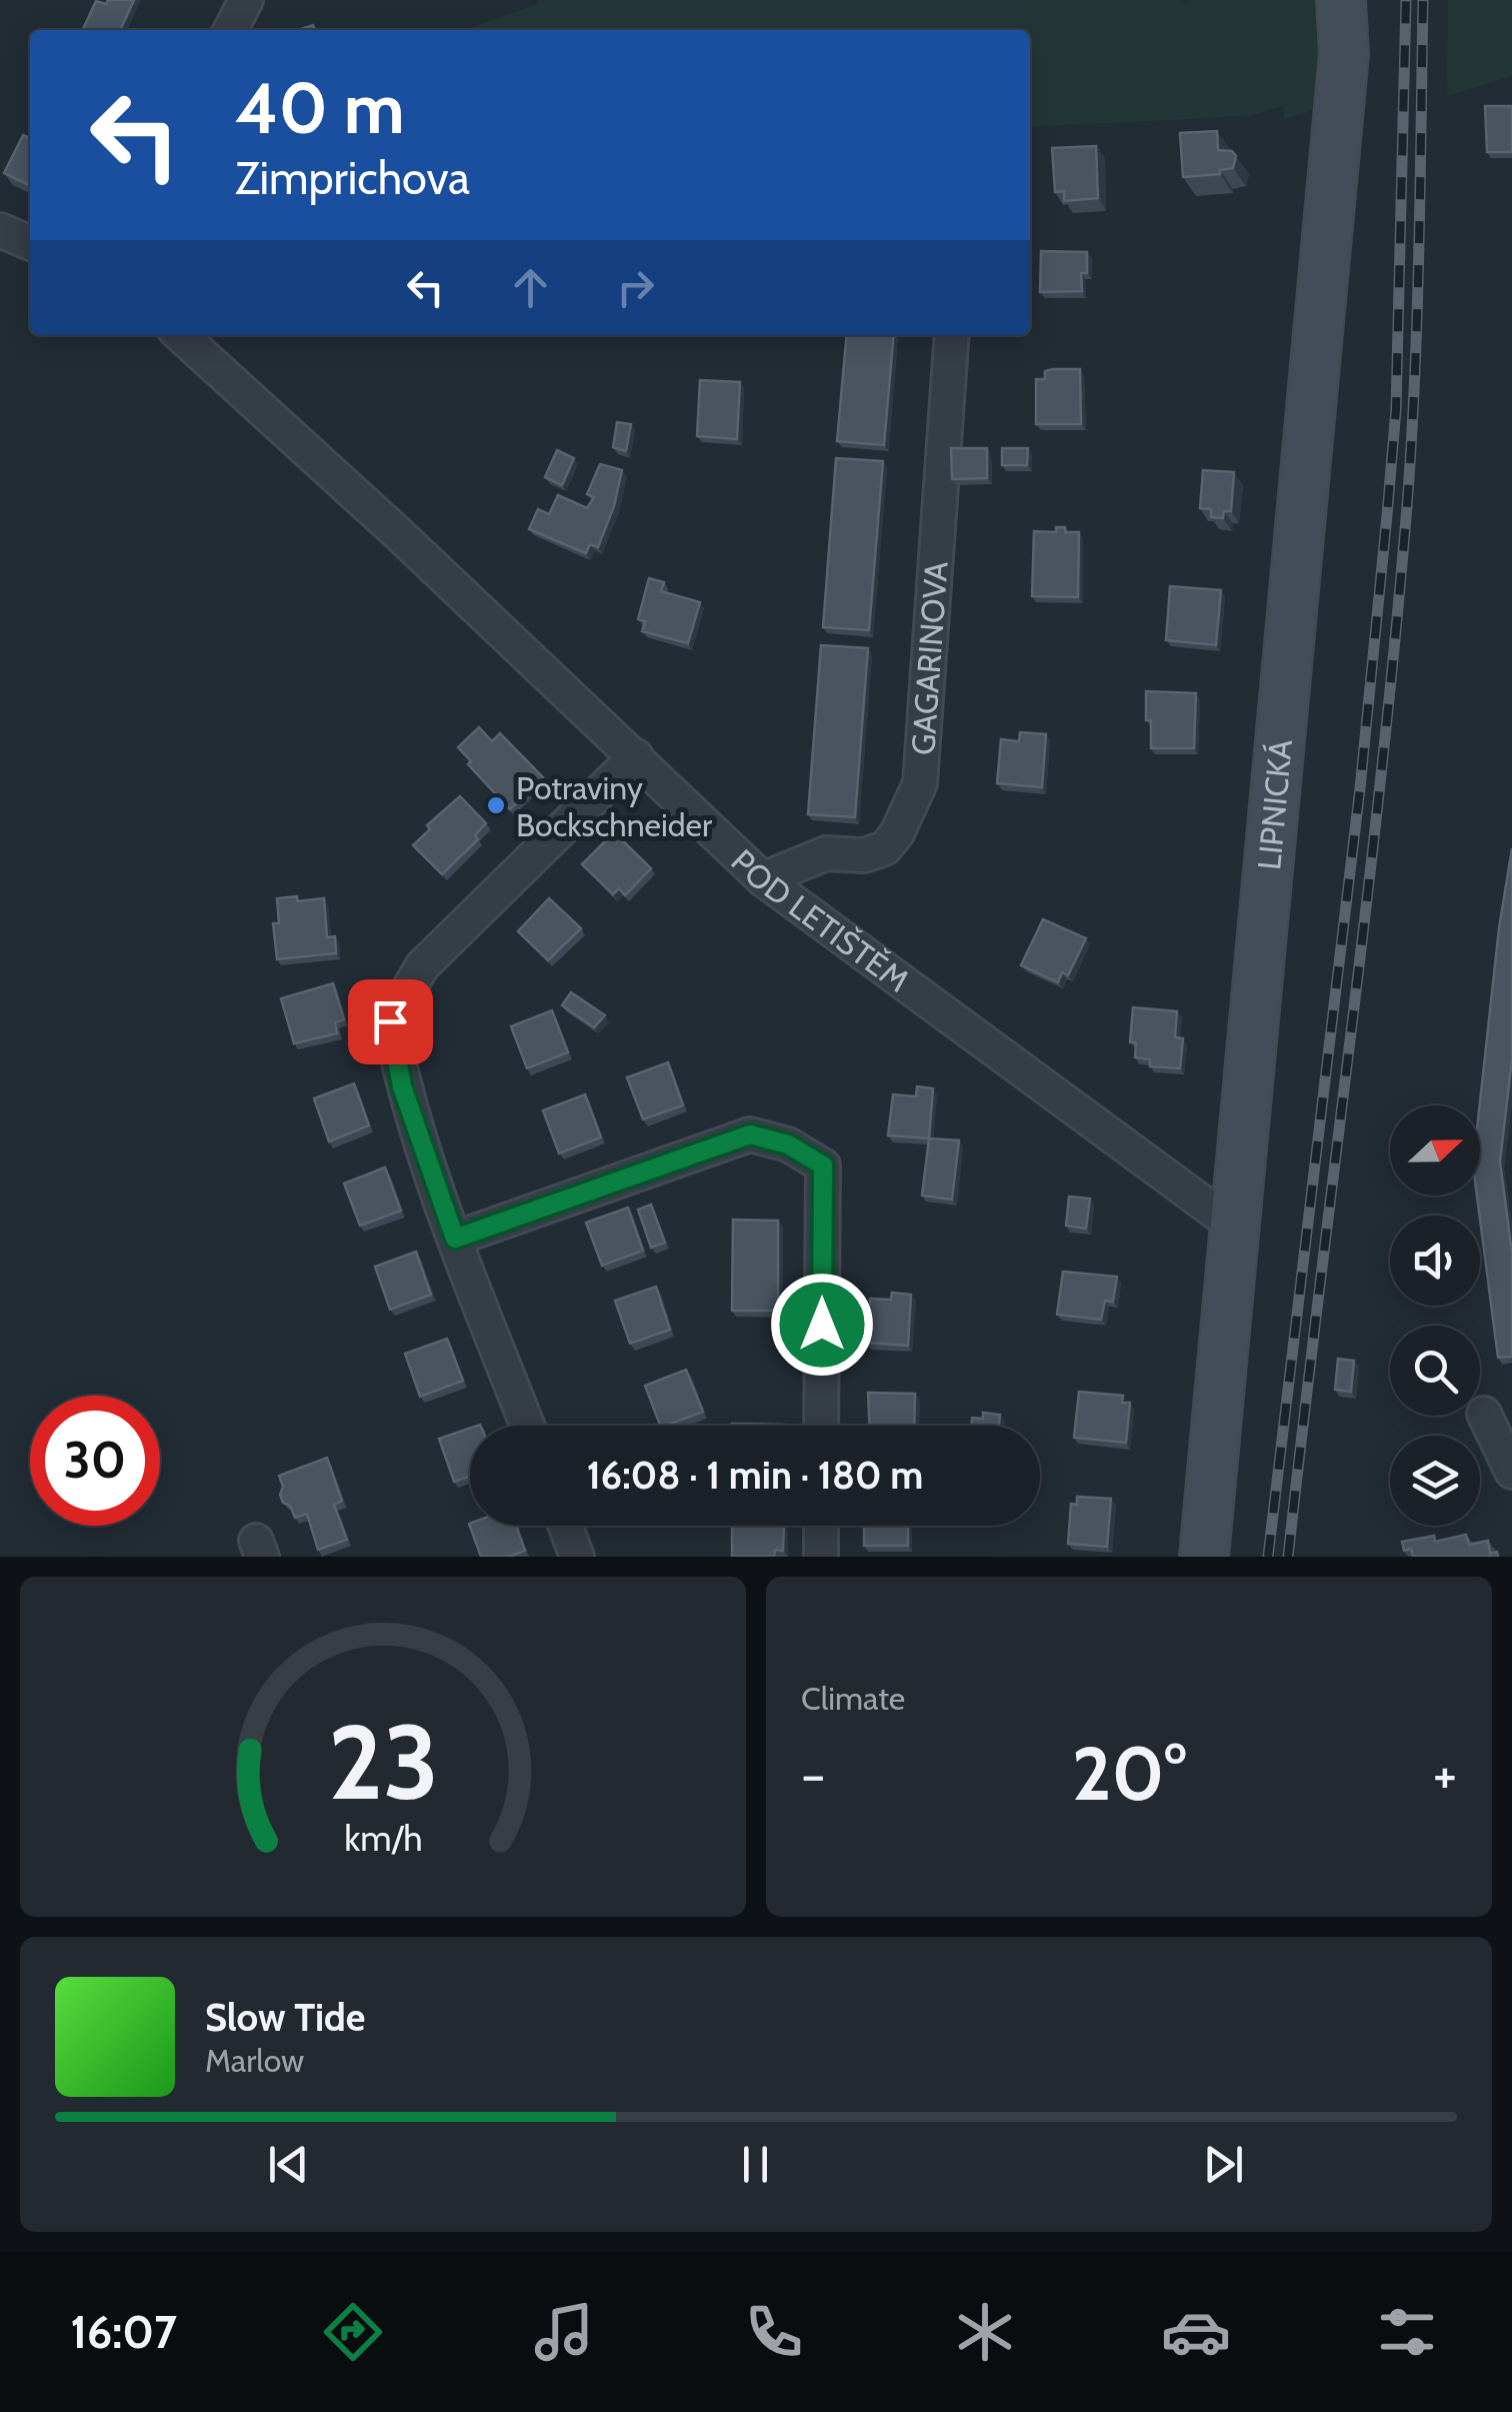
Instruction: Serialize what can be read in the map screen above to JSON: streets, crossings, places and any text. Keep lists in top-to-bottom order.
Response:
{
  "streets": {
    "street": ["GAGARINOVA", "LIPNICKÁ", "POD LETIŠTĚM"]
  },
  "crossings": [
    ["GAGARINOVA", "POD LETIŠTĚM"],
    ["LIPNICKÁ", "POD LETIŠTĚM"]
  ],
  "places": ["Potraviny Bockschneider"],
  "north": "right",
  "page": {
    "turn": ["40 m", "Zimprichova"],
    "limit": "30",
    "trip": "16:08 · 1 min · 180 m",
    "tile": "Climate",
    "heat": ["−", "20°", "+"],
    "song": ["Slow Tide", "Marlow"],
    "tabs": "16:07",
    "gauge": ["23", "km/h"]
  }
}
